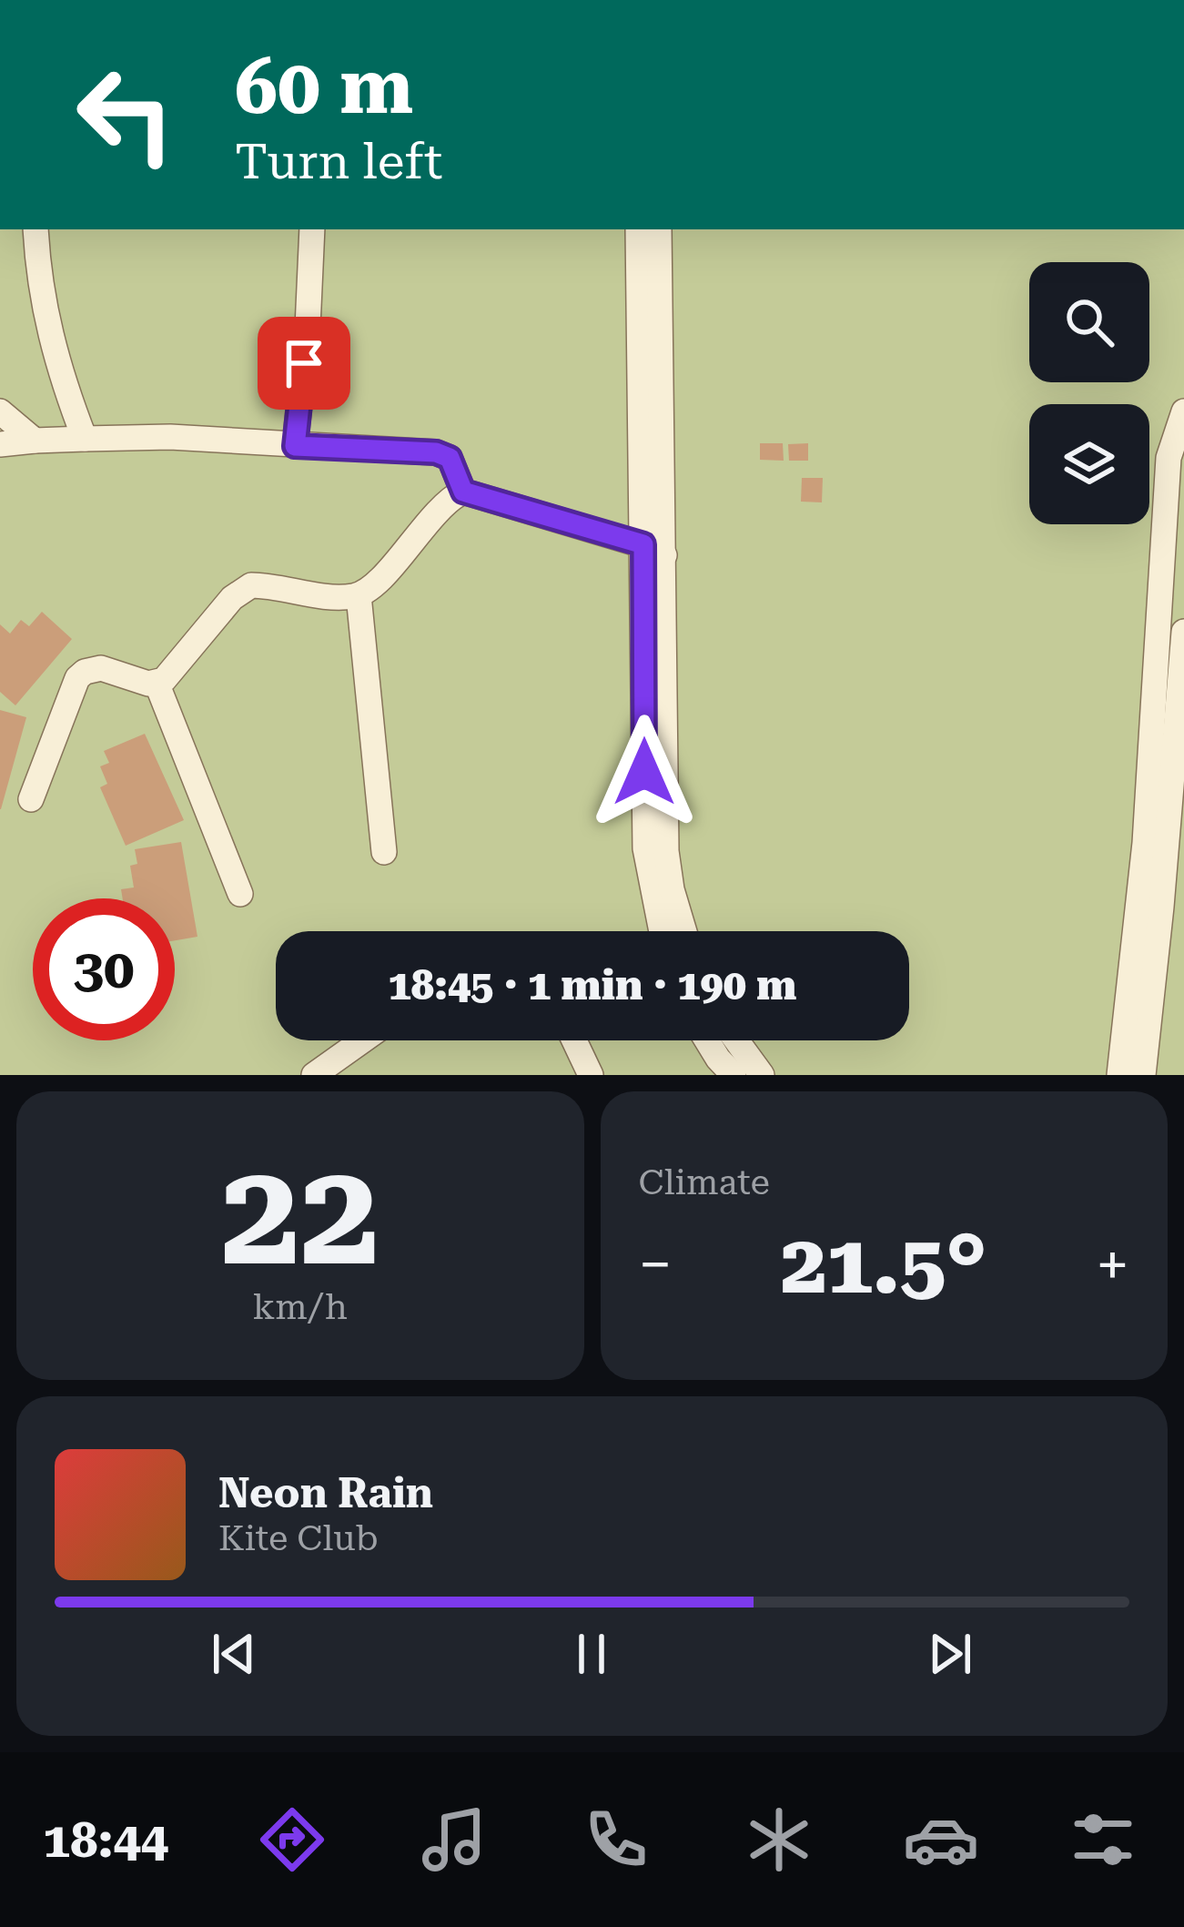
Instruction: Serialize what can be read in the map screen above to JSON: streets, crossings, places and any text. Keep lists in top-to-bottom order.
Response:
{
  "page": {
    "turn": ["60 m", "Turn left"],
    "limit": "30",
    "trip": "18:45 · 1 min · 190 m",
    "tile": [
      ["22", "km/h"],
      "Climate"
    ],
    "heat": ["−", "21.5°", "+"],
    "song": ["Neon Rain", "Kite Club"],
    "tabs": "18:44"
  }
}
